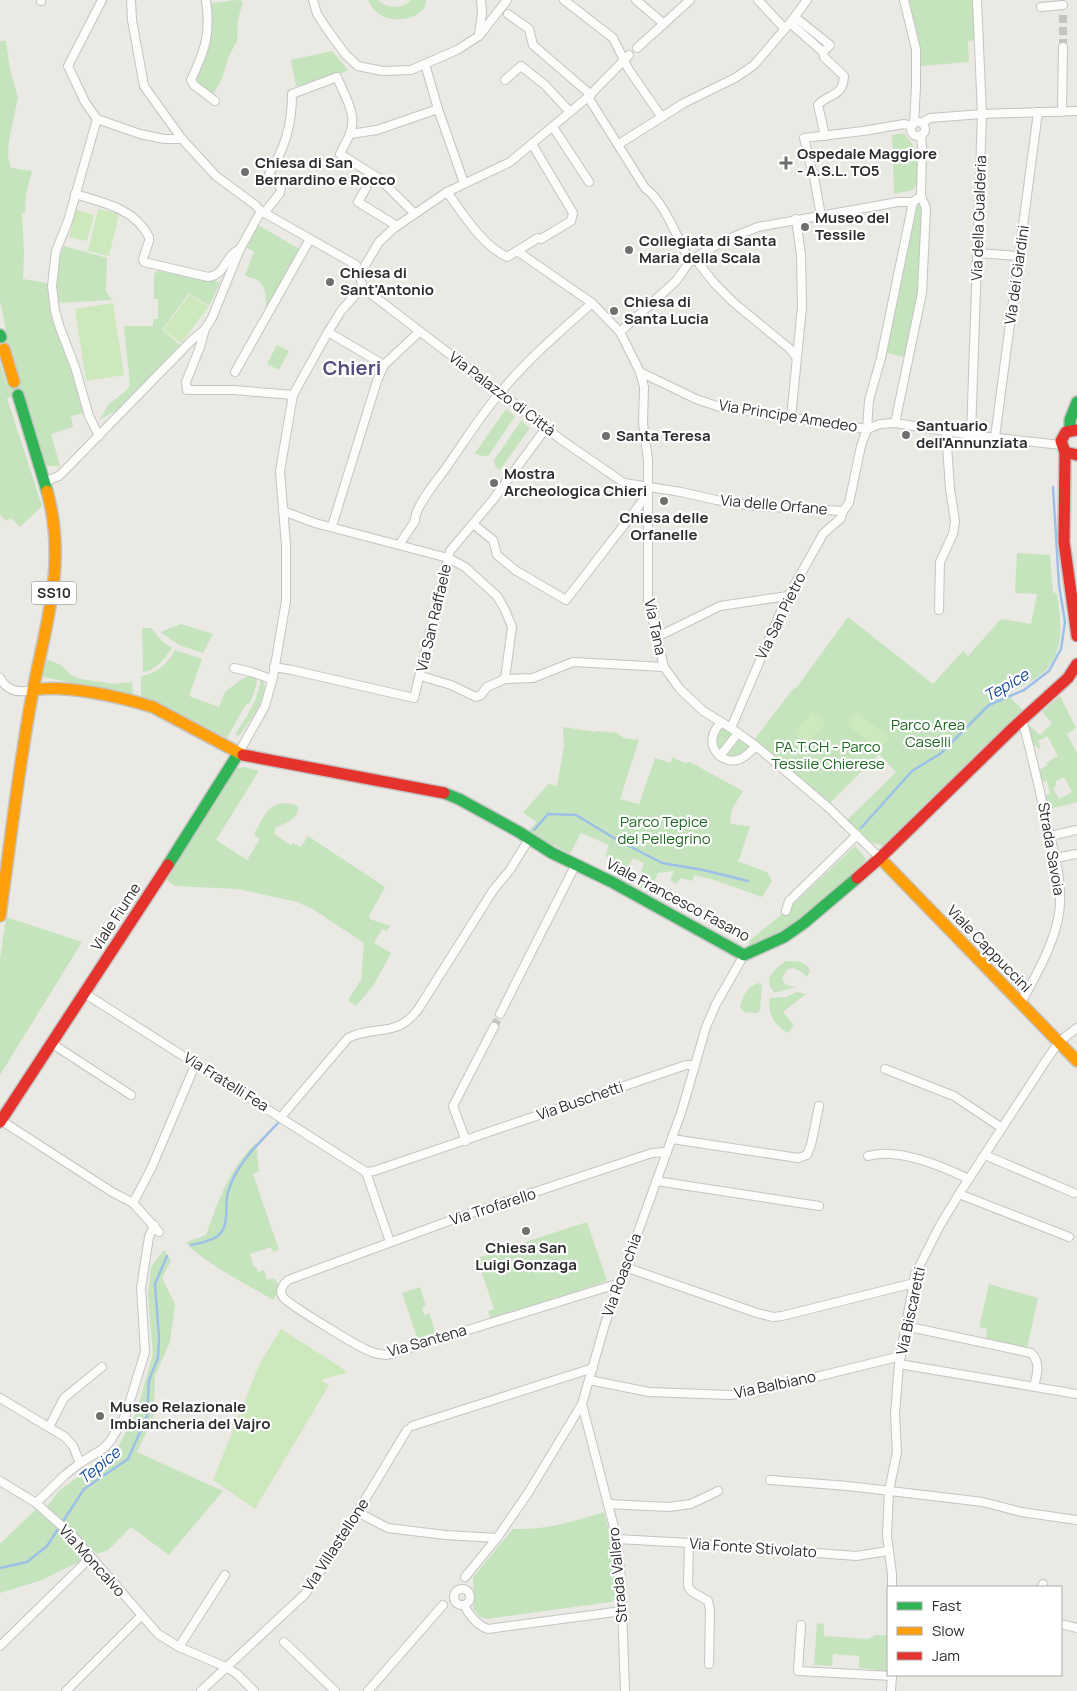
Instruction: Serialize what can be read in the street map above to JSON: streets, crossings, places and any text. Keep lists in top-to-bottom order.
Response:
{
  "streets": {
    "street": [
      "Via della Gualderia",
      "Via dei Giardini",
      "Via Palazzo di Città",
      "Via Principe Amedeo",
      "Via delle Orfane",
      "SS10",
      "Via San Pietro",
      "Via San Raffaele",
      "Via Tana",
      "Strada Savoia",
      "Viale Francesco Fasano",
      "Viale Fiume",
      "Viale Cappuccini",
      "Via Fratelli Fea",
      "Via Buschetti",
      "Via Trofarello",
      "Via Roaschia",
      "Via Biscaretti",
      "Via Santena",
      "Via Balbiano",
      "Via Villastellone",
      "Via Fonte Stivolato",
      "Via Moncalvo",
      "Strada Vallero"
    ]
  },
  "crossings": [
    ["Via della Gualderia", "Via Principe Amedeo"],
    ["Via dei Giardini", "Via Principe Amedeo"],
    ["Via Palazzo di Città", "Via delle Orfane"],
    ["Via Palazzo di Città", "Via San Raffaele"],
    ["Via Palazzo di Città", "Via Tana"],
    ["Via Principe Amedeo", "Via delle Orfane"],
    ["Via Principe Amedeo", "Via Tana"],
    ["Via delle Orfane", "Via San Pietro"],
    ["Via delle Orfane", "Via Tana"],
    ["SS10", "Viale Francesco Fasano"],
    ["Via San Pietro", "Via Tana"],
    ["Via Tana", "Viale Francesco Fasano"],
    ["Via Tana", "Viale Cappuccini"],
    ["Strada Savoia", "Viale Francesco Fasano"],
    ["Strada Savoia", "Viale Cappuccini"],
    ["Viale Francesco Fasano", "Viale Fiume"],
    ["Viale Francesco Fasano", "Viale Cappuccini"],
    ["Viale Francesco Fasano", "Via Roaschia"],
    ["Viale Fiume", "Via Fratelli Fea"],
    ["Viale Cappuccini", "Via Biscaretti"],
    ["Via Fratelli Fea", "Via Buschetti"],
    ["Via Buschetti", "Via Roaschia"],
    ["Via Trofarello", "Via Roaschia"],
    ["Via Trofarello", "Via Santena"],
    ["Via Roaschia", "Via Santena"],
    ["Via Roaschia", "Via Balbiano"],
    ["Via Roaschia", "Via Villastellone"],
    ["Via Roaschia", "Strada Vallero"],
    ["Via Biscaretti", "Via Balbiano"],
    ["Via Biscaretti", "Via Fonte Stivolato"],
    ["Via Villastellone", "Via Moncalvo"],
    ["Via Fonte Stivolato", "Strada Vallero"]
  ],
  "districts": ["Chieri"],
  "water": ["Tepice"],
  "parks": ["Parco Area Caselli", "PA.T.CH - Parco Tessile Chierese", "Parco Tepice del Pellegrino"],
  "places": {
    "health": ["Ospedale Maggiore - A.S.L. TO5"],
    "other": [
      "Chiesa di San Bernardino e Rocco",
      "Museo del Tessile",
      "Collegiata di Santa Maria della Scala",
      "Chiesa di Sant'Antonio",
      "Chiesa di Santa Lucia",
      "Santuario dell'Annunziata",
      "Santa Teresa",
      "Mostra Archeologica Chieri",
      "Chiesa delle Orfanelle",
      "Chiesa San Luigi Gonzaga",
      "Museo Relazionale Imbiancheria del Vajro"
    ]
  },
  "legend": ["Fast", "Slow", "Jam"]
}
